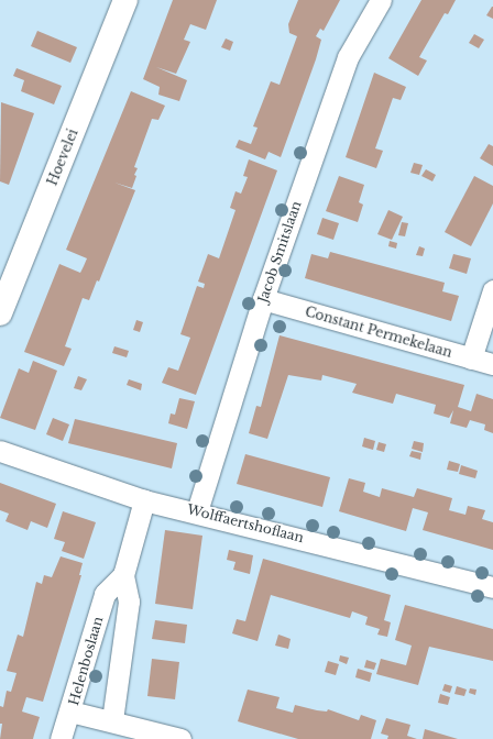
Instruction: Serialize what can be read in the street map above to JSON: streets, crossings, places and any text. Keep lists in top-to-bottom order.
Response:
{
  "streets": {
    "street": [
      "Hoevelei",
      "Jacob Smitslaan",
      "Constant Permekelaan",
      "Wolffaertshoflaan",
      "Helenboslaan"
    ]
  },
  "crossings": [
    ["Jacob Smitslaan", "Constant Permekelaan"],
    ["Jacob Smitslaan", "Wolffaertshoflaan"]
  ]
}
